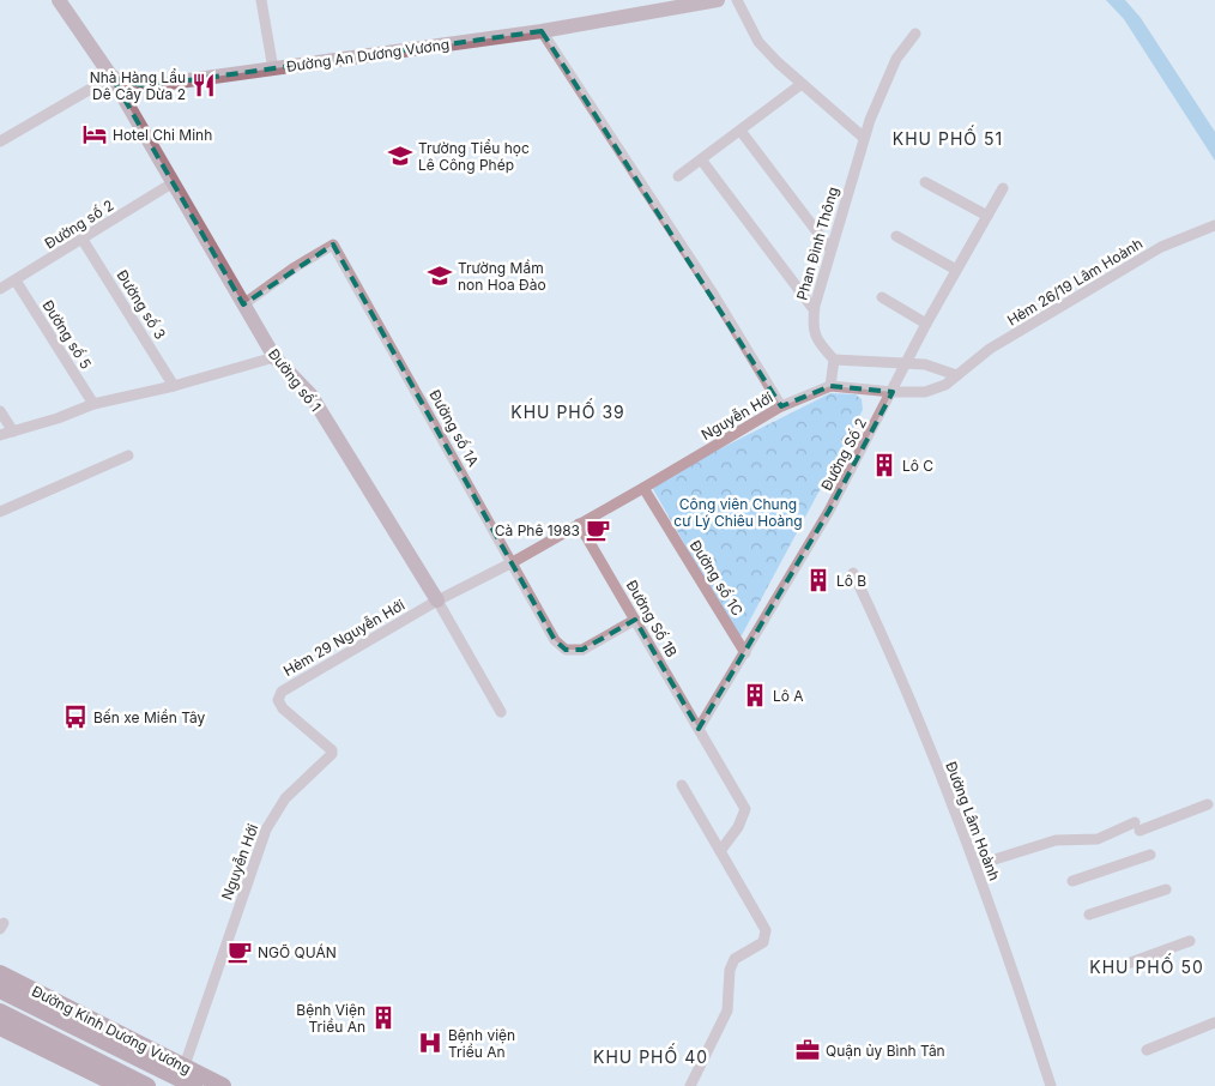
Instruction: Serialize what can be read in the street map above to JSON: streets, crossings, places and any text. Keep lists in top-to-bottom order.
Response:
{
  "streets": {
    "main road": ["Đường An Dương Vương", "Đường số 1", "Đường Kinh Dương Vương"],
    "street": [
      "Đường số 2",
      "Phan Đình Thông",
      "Hẻm 26/19 Lâm Hoành",
      "Đường số 3",
      "Đường số 5",
      "Nguyễn Hới",
      "Đường số 1A",
      "Đường Số 2",
      "Đường số 1C",
      "Đường Số 1B",
      "Hẻm 29 Nguyễn Hới",
      "Đường Lâm Hoành"
    ]
  },
  "crossings": [
    ["Đường An Dương Vương", "Đường số 1"],
    ["Đường số 2", "Đường số 3"],
    ["Đường số 2", "Đường số 5"],
    ["Đường số 2", "Đường số 1"],
    ["Hẻm 26/19 Lâm Hoành", "Nguyễn Hới"],
    ["Đường số 1", "Nguyễn Hới"],
    ["Đường số 1", "Đường số 1A"],
    ["Đường số 1", "Hẻm 29 Nguyễn Hới"],
    ["Nguyễn Hới", "Đường số 1A"],
    ["Nguyễn Hới", "Đường Số 2"],
    ["Nguyễn Hới", "Đường số 1C"],
    ["Nguyễn Hới", "Đường Số 1B"],
    ["Nguyễn Hới", "Hẻm 29 Nguyễn Hới"],
    ["Nguyễn Hới", "Đường Kinh Dương Vương"],
    ["Đường số 1A", "Đường Số 1B"],
    ["Đường Số 2", "Đường số 1C"],
    ["Đường Số 2", "Đường Số 1B"]
  ],
  "districts": [
    "KHU PHỐ 51",
    "KHU PHỐ 39",
    "KHU PHỐ 50",
    "KHU PHỐ 40"
  ],
  "parks": ["Công viên Chung cư Lý Chiêu Hoàng"],
  "places": {
    "restaurant": ["Nhà Hàng Lẩu Dê Cây Dừa 2"],
    "hotel": ["Hotel Chi Minh"],
    "school or university": ["Trường Tiểu học Lê Công Phép", "Trường Mầm non Hoa Đào"],
    "building": [
      "Lô C",
      "Lô B",
      "Lô A",
      "Bệnh Viện Triều An"
    ],
    "cafe": ["Cà Phê 1983", "NGÕ QUÁN"],
    "bus stop": ["Bến xe Miền Tây"],
    "hospital": ["Bệnh viện Triều An"],
    "office": ["Quận ủy Bình Tân"]
  }
}
